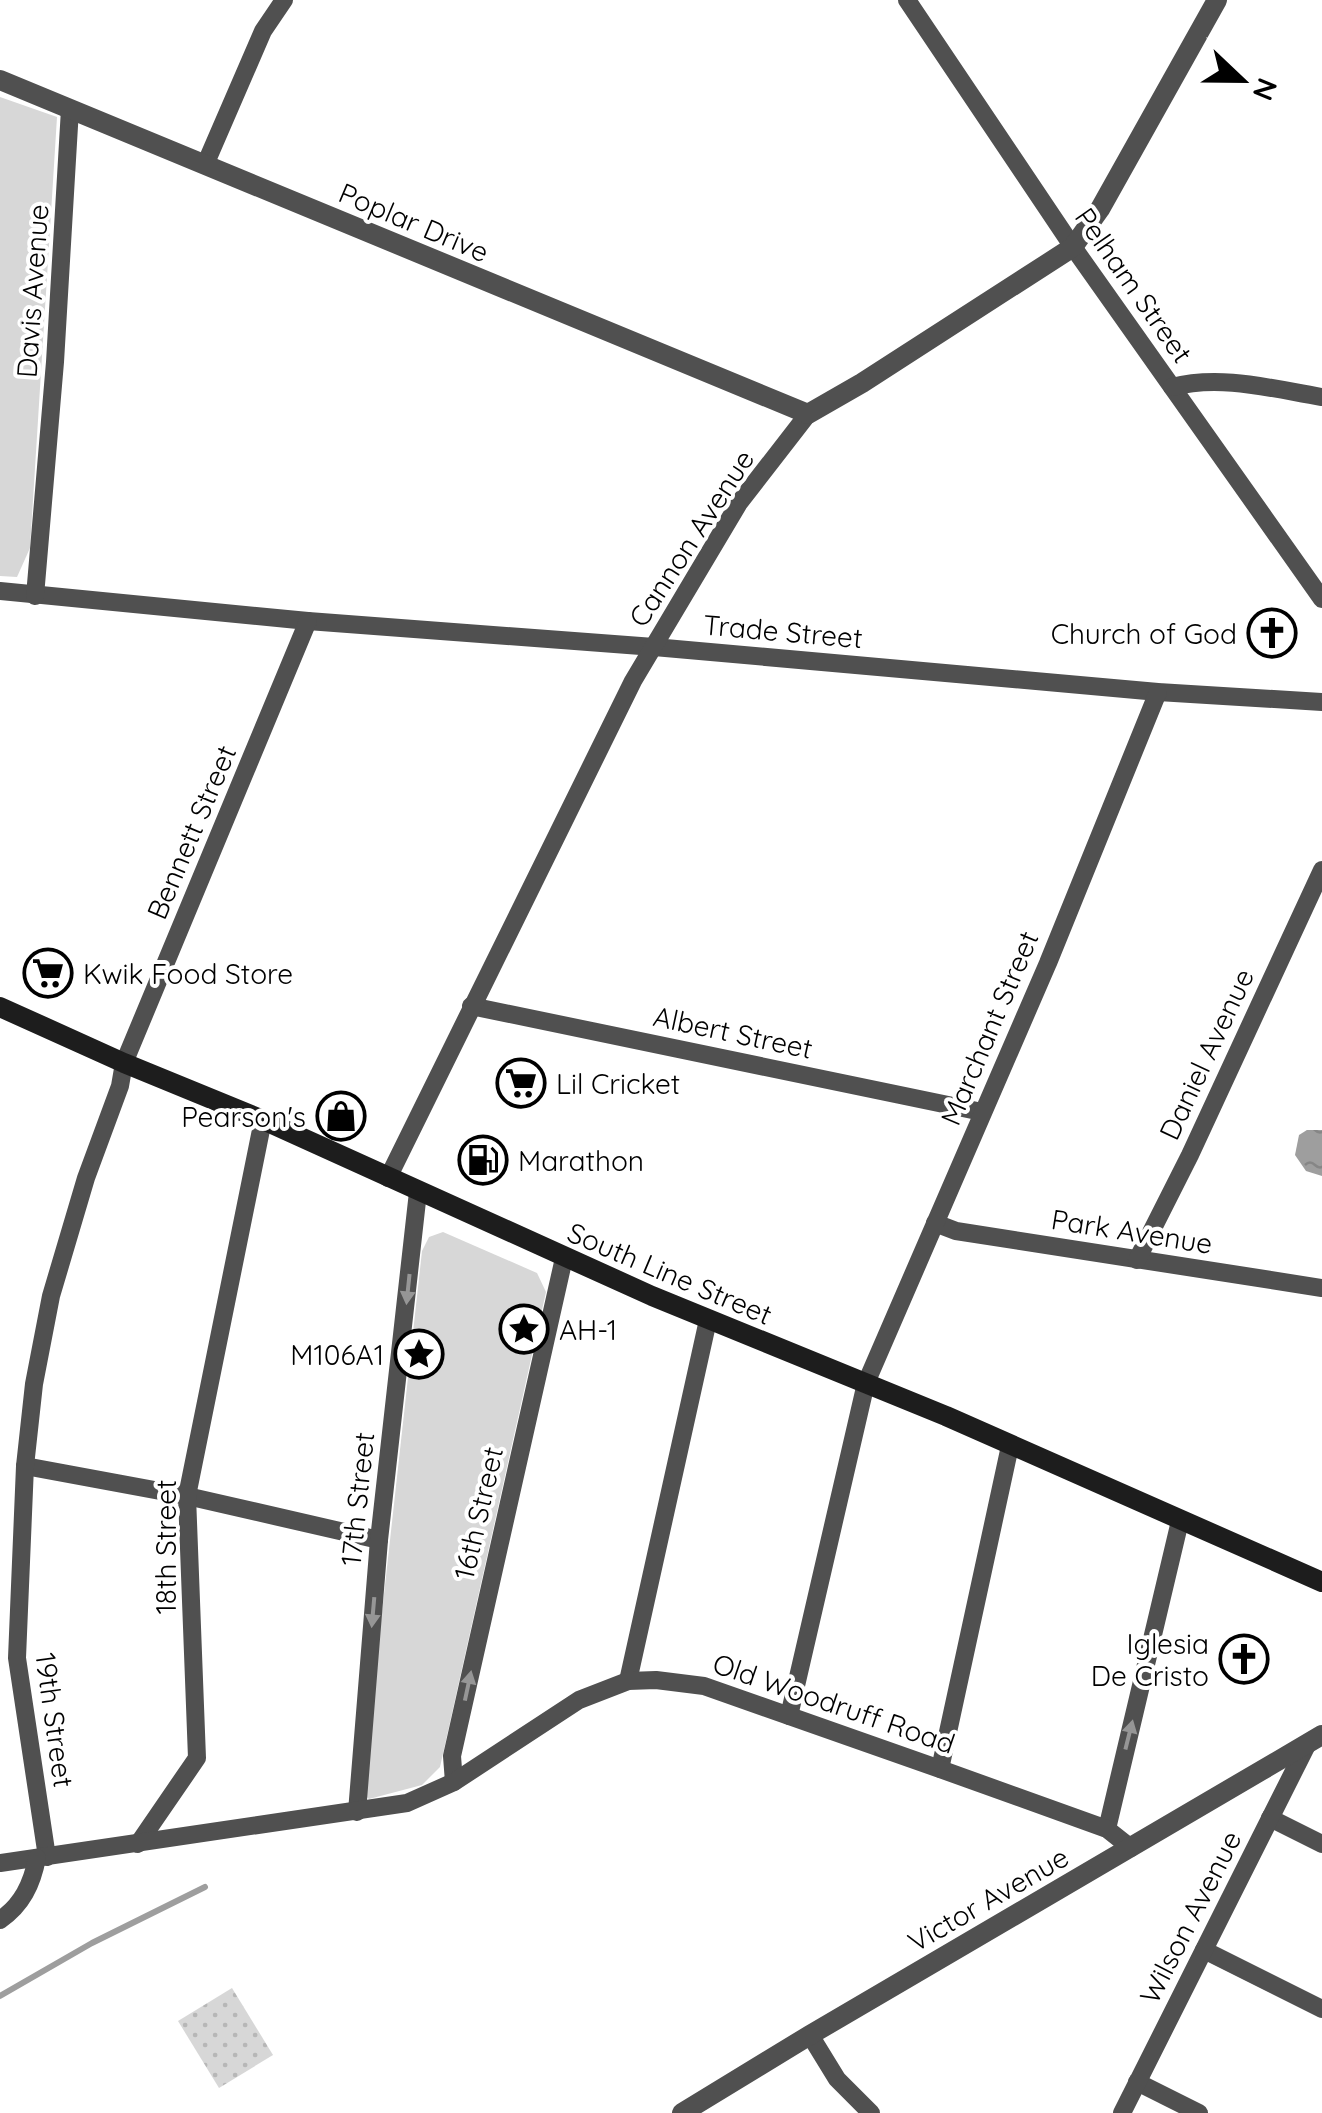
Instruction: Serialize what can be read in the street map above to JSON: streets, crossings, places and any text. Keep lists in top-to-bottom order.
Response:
{
  "streets": {
    "main road": ["South Line Street"],
    "street": [
      "Poplar Drive",
      "Pelham Street",
      "Davis Avenue",
      "Cannon Avenue",
      "Trade Street",
      "Bennett Street",
      "Marchant Street",
      "Albert Street",
      "Daniel Avenue",
      "Park Avenue",
      "17th Street",
      "16th Street",
      "18th Street",
      "Old Woodruff Road",
      "19th Street",
      "Victor Avenue",
      "Wilson Avenue"
    ]
  },
  "crossings": [
    ["Poplar Drive", "Davis Avenue"],
    ["Poplar Drive", "Cannon Avenue"],
    ["Pelham Street", "Cannon Avenue"],
    ["Davis Avenue", "Trade Street"],
    ["Cannon Avenue", "Trade Street"],
    ["Cannon Avenue", "Albert Street"],
    ["Cannon Avenue", "South Line Street"],
    ["Trade Street", "Bennett Street"],
    ["Trade Street", "Marchant Street"],
    ["Bennett Street", "South Line Street"],
    ["Bennett Street", "19th Street"],
    ["Marchant Street", "Albert Street"],
    ["Marchant Street", "Park Avenue"],
    ["Marchant Street", "South Line Street"],
    ["Marchant Street", "Old Woodruff Road"],
    ["Daniel Avenue", "Park Avenue"],
    ["South Line Street", "17th Street"],
    ["South Line Street", "16th Street"],
    ["South Line Street", "18th Street"],
    ["South Line Street", "19th Street"],
    ["17th Street", "Old Woodruff Road"],
    ["16th Street", "Old Woodruff Road"],
    ["18th Street", "Old Woodruff Road"],
    ["Old Woodruff Road", "19th Street"],
    ["Old Woodruff Road", "Victor Avenue"],
    ["Victor Avenue", "Wilson Avenue"]
  ],
  "one_way": ["17th Street"],
  "places": {
    "church": ["Church of God", "Iglesia De Cristo"],
    "supermarket": ["Kwik Food Store", "Lil Cricket"],
    "shop": ["Pearson's"],
    "fuel station": ["Marathon"],
    "place": ["AH-1", "M106A1"]
  },
  "north": "right"
}
